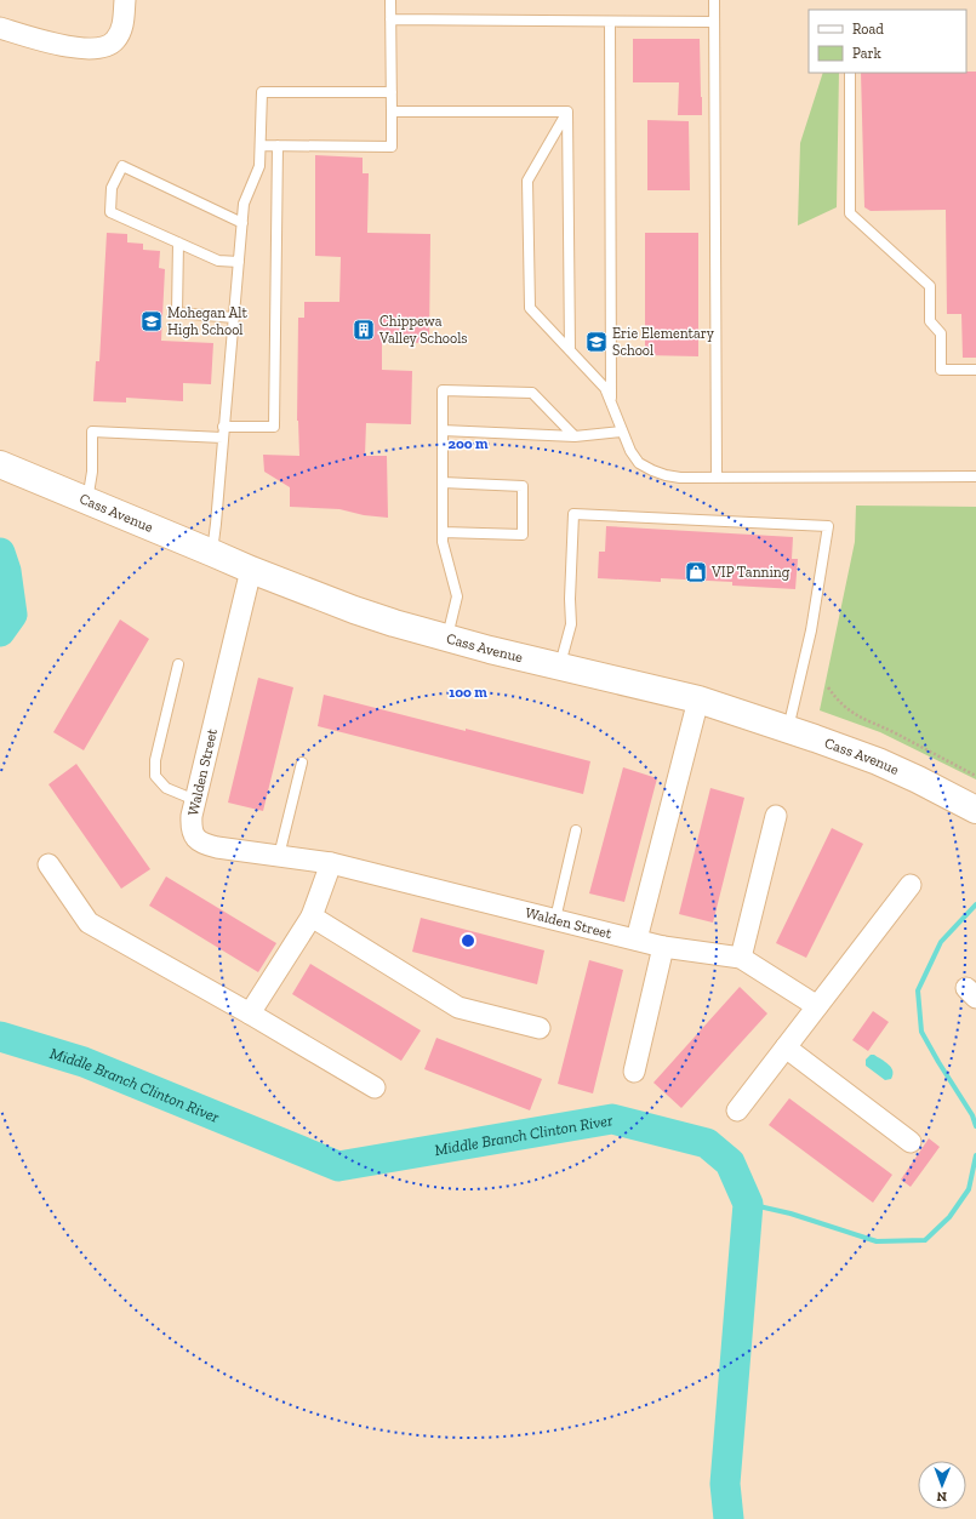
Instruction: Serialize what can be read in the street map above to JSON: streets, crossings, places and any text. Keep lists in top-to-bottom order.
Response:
{
  "streets": {
    "main road": ["Cass Avenue"],
    "street": ["Walden Street"]
  },
  "crossings": [
    ["Cass Avenue", "Walden Street"]
  ],
  "water": ["Middle Branch Clinton River"],
  "places": {
    "school or university": ["Mohegan Alt High School", "Erie Elementary School"],
    "building": ["Chippewa Valley Schools"],
    "shop": ["VIP Tanning"]
  },
  "legend": ["Road", "Park"],
  "north": "bottom",
  "rings": ["200 m", "100 m"]
}
